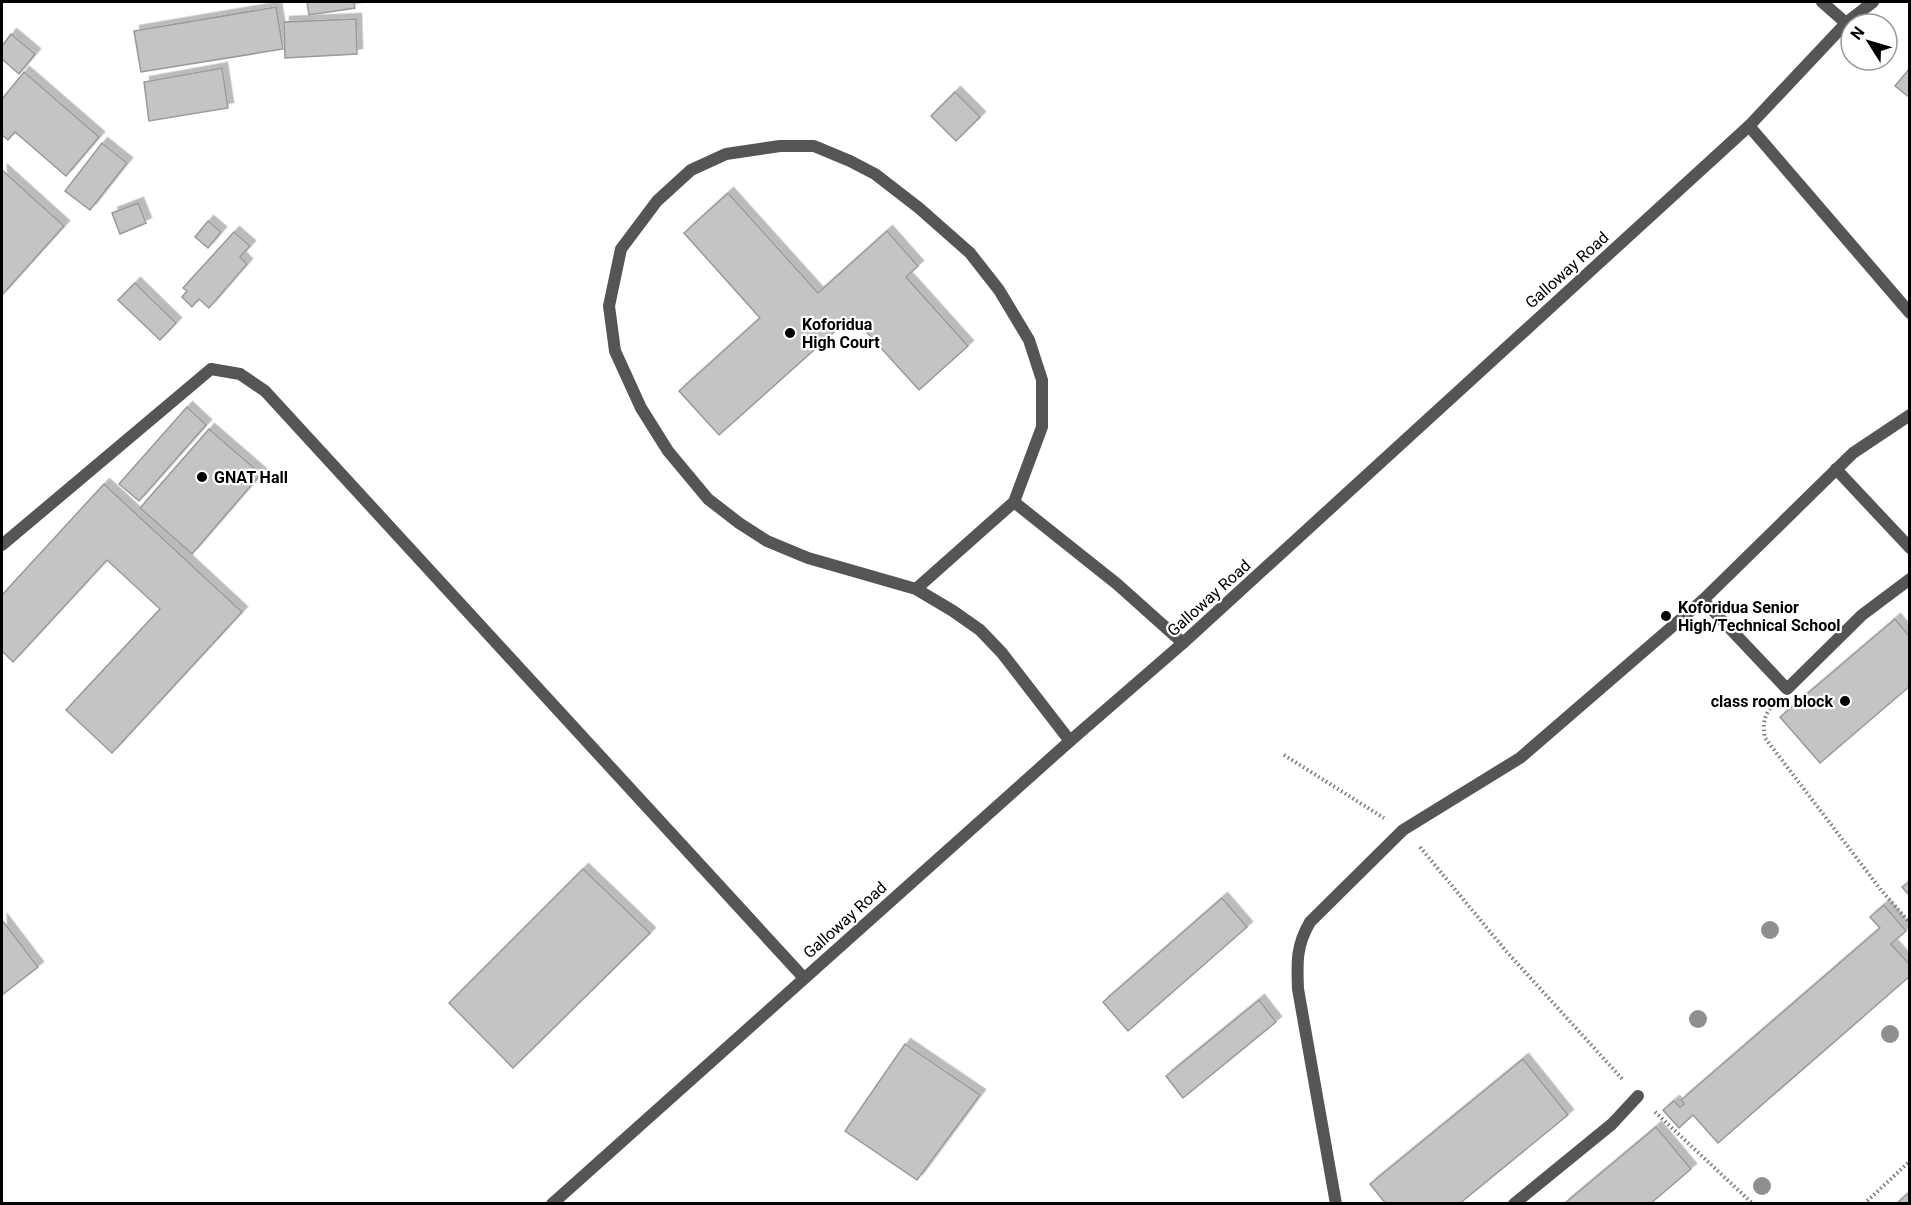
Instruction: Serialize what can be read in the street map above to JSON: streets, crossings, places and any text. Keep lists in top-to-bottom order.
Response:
{
  "streets": {
    "street": ["Galloway Road"]
  },
  "places": [
    "Koforidua High Court",
    "GNAT Hall",
    "Koforidua Senior High/Technical School",
    "class room block"
  ],
  "north": "top left"
}
